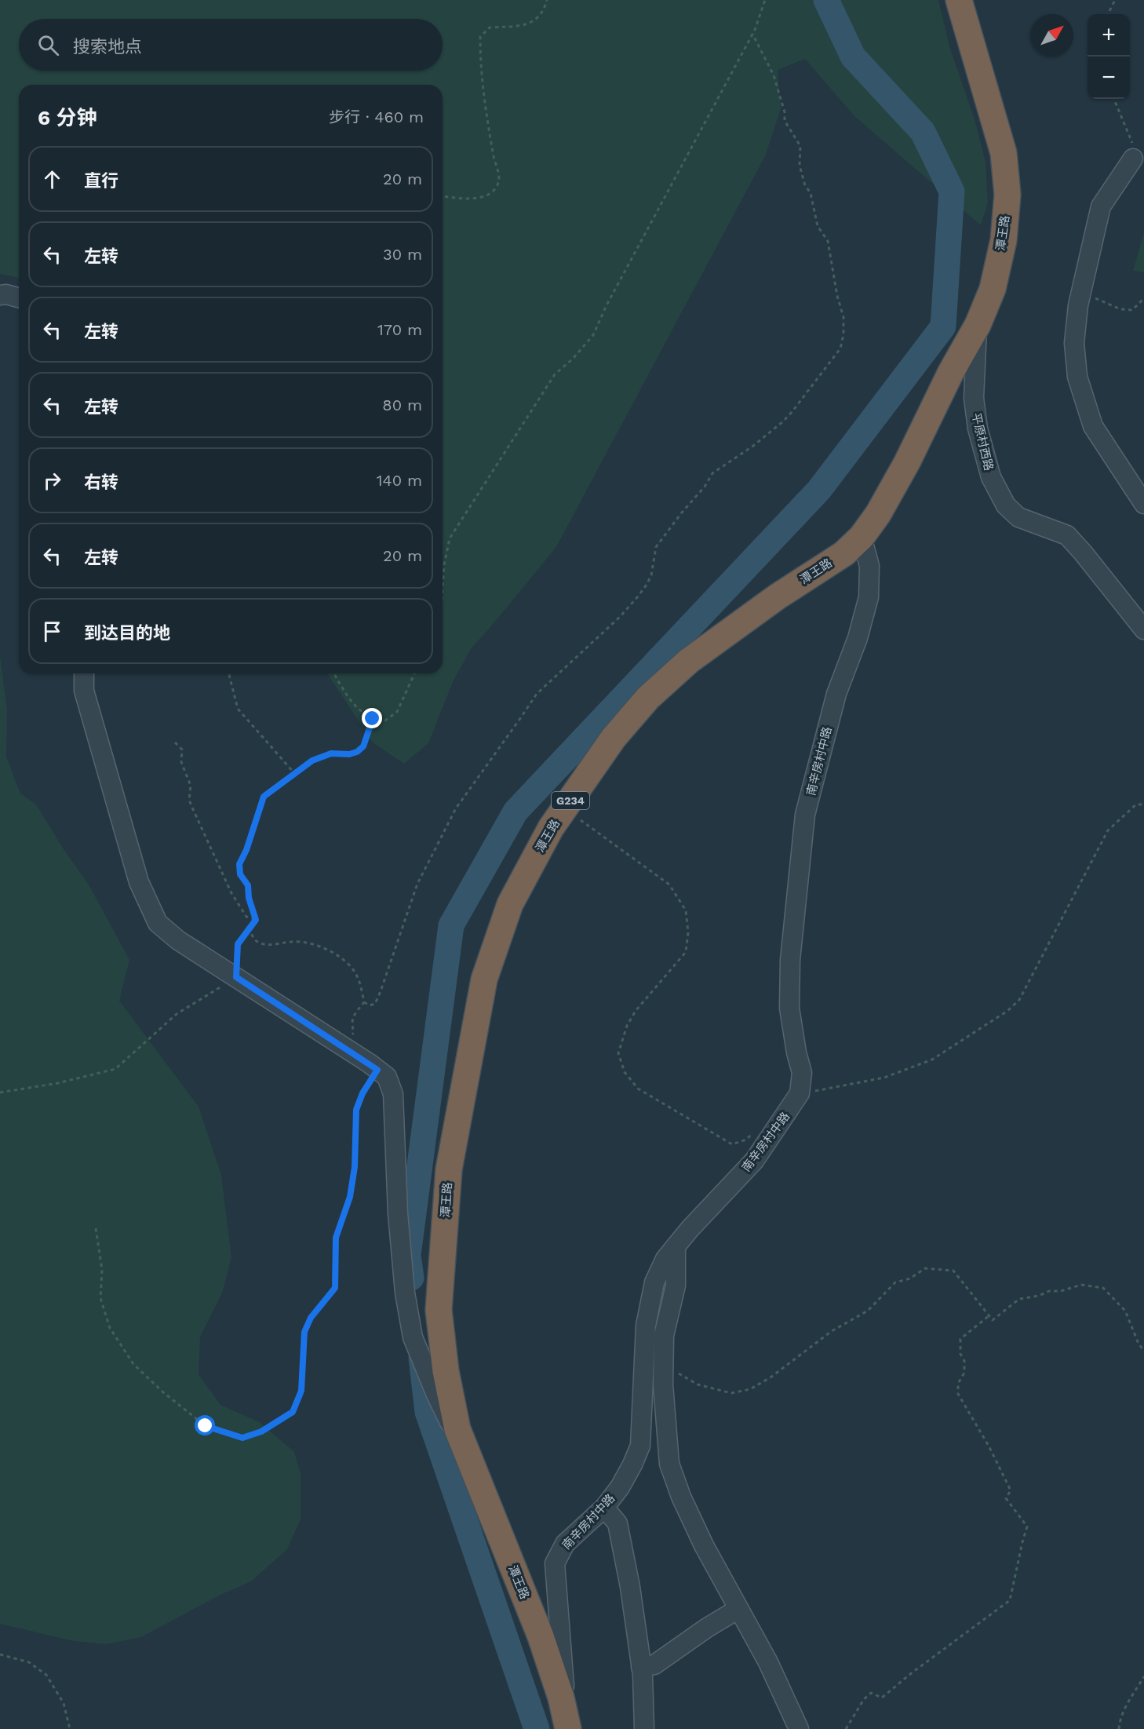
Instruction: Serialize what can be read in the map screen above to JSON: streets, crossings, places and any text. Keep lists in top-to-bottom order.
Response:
{
  "streets": {
    "highway": ["潭王路", "G234"],
    "street": ["平原村西路", "南辛房村中路"]
  },
  "crossings": [
    ["潭王路", "平原村西路"],
    ["潭王路", "南辛房村中路"]
  ],
  "north": "top right",
  "page": {
    "map_buttons": ["+", "−"],
    "search": "搜索地点",
    "heading": ["6 分钟", "步行 · 460 m"],
    "list": [
      ["直行", "20 m"],
      ["左转", "30 m"],
      ["左转", "170 m"],
      ["左转", "80 m"],
      ["右转", "140 m"],
      ["左转", "20 m"],
      "到达目的地"
    ]
  }
}
